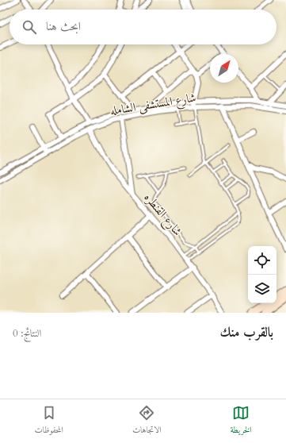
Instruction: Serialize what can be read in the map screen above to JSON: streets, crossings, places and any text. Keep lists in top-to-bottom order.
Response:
{
  "streets": {
    "street": ["شارع المستشفى الشامله", "شارع القنطره"]
  },
  "crossings": [
    ["شارع المستشفى الشامله", "شارع القنطره"]
  ],
  "north": "top right",
  "page": {
    "search": "ابحث هنا",
    "heading": ["بالقرب منك", "النتائج: 0"],
    "nav": ["الخريطة", "الاتجاهات", "المحفوظات"]
  }
}
